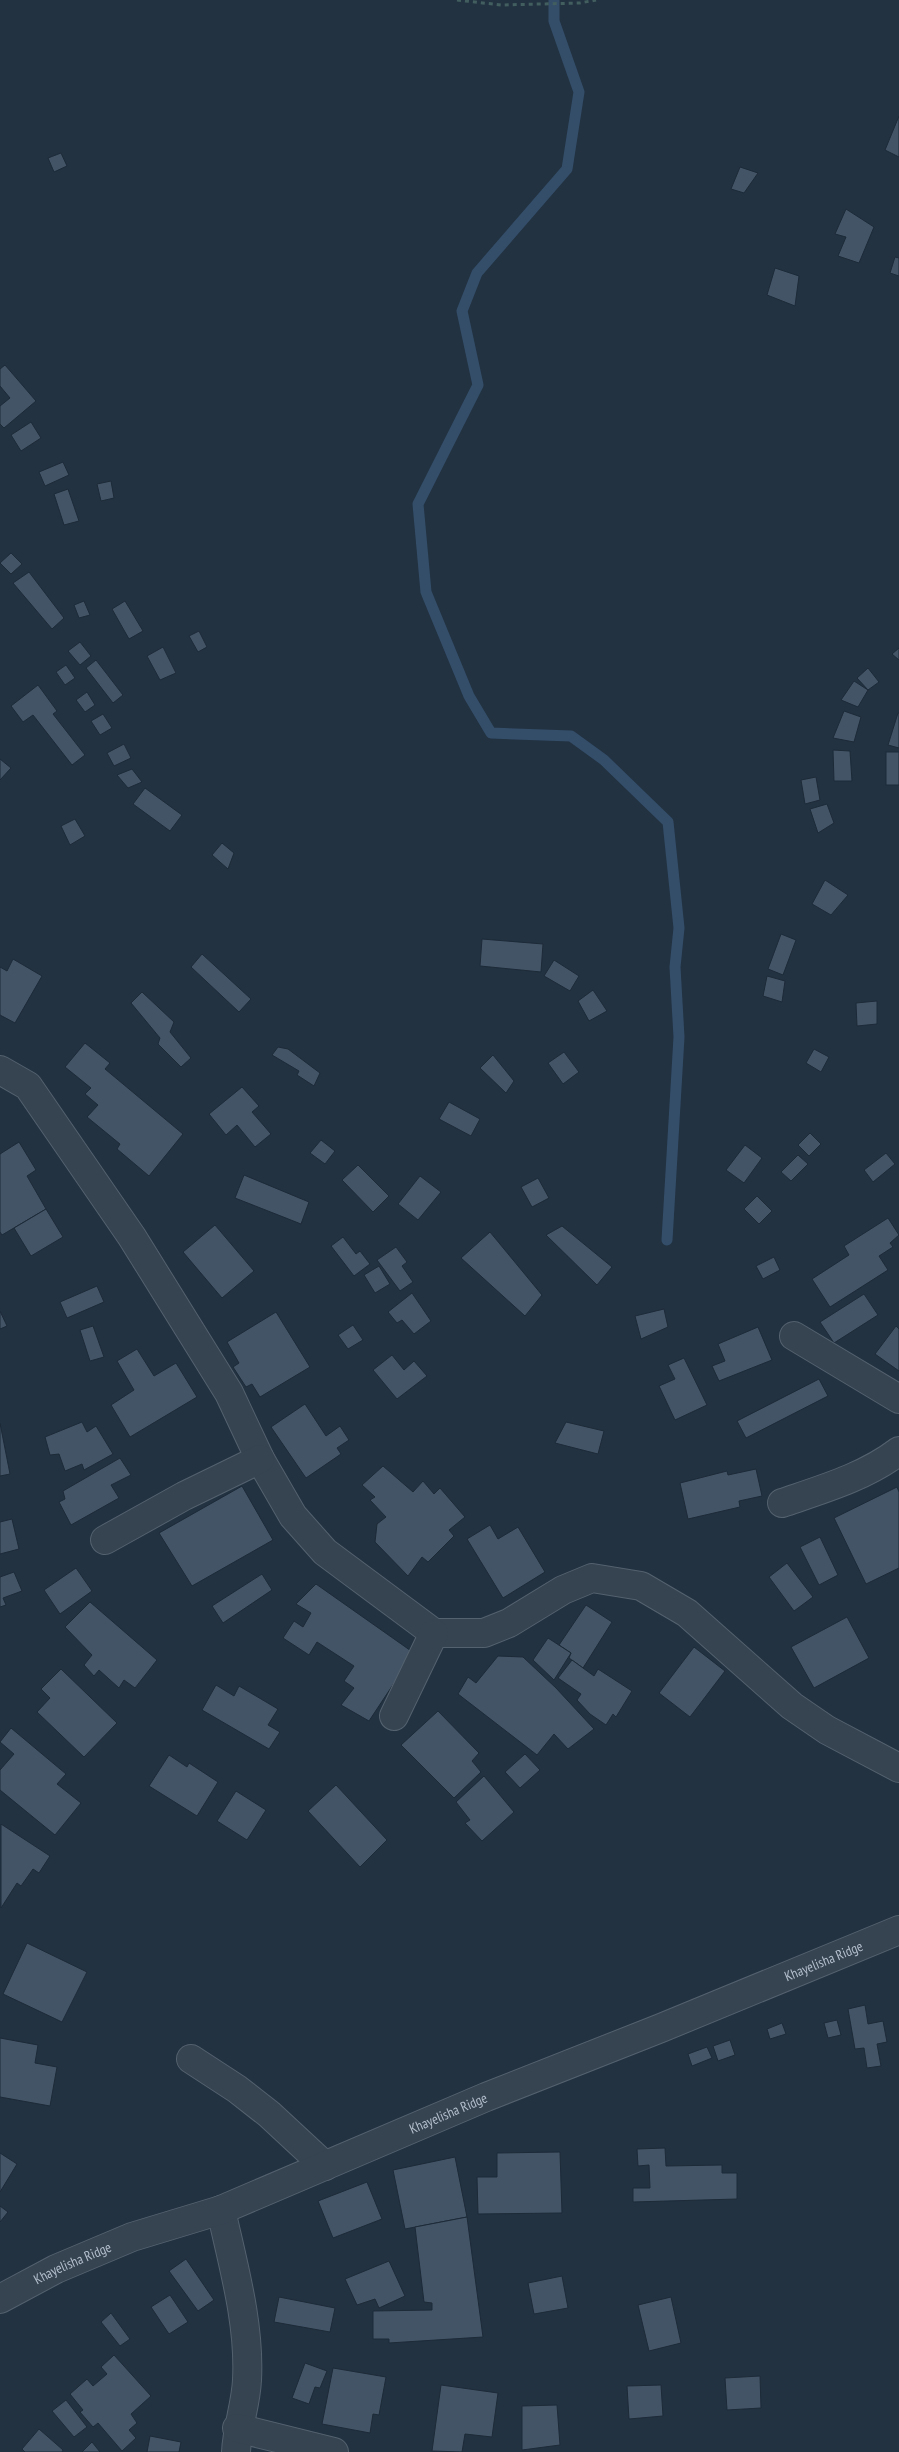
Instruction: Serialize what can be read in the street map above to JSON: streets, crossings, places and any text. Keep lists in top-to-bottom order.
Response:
{
  "streets": {
    "street": ["Khayelisha Ridge"]
  }
}
